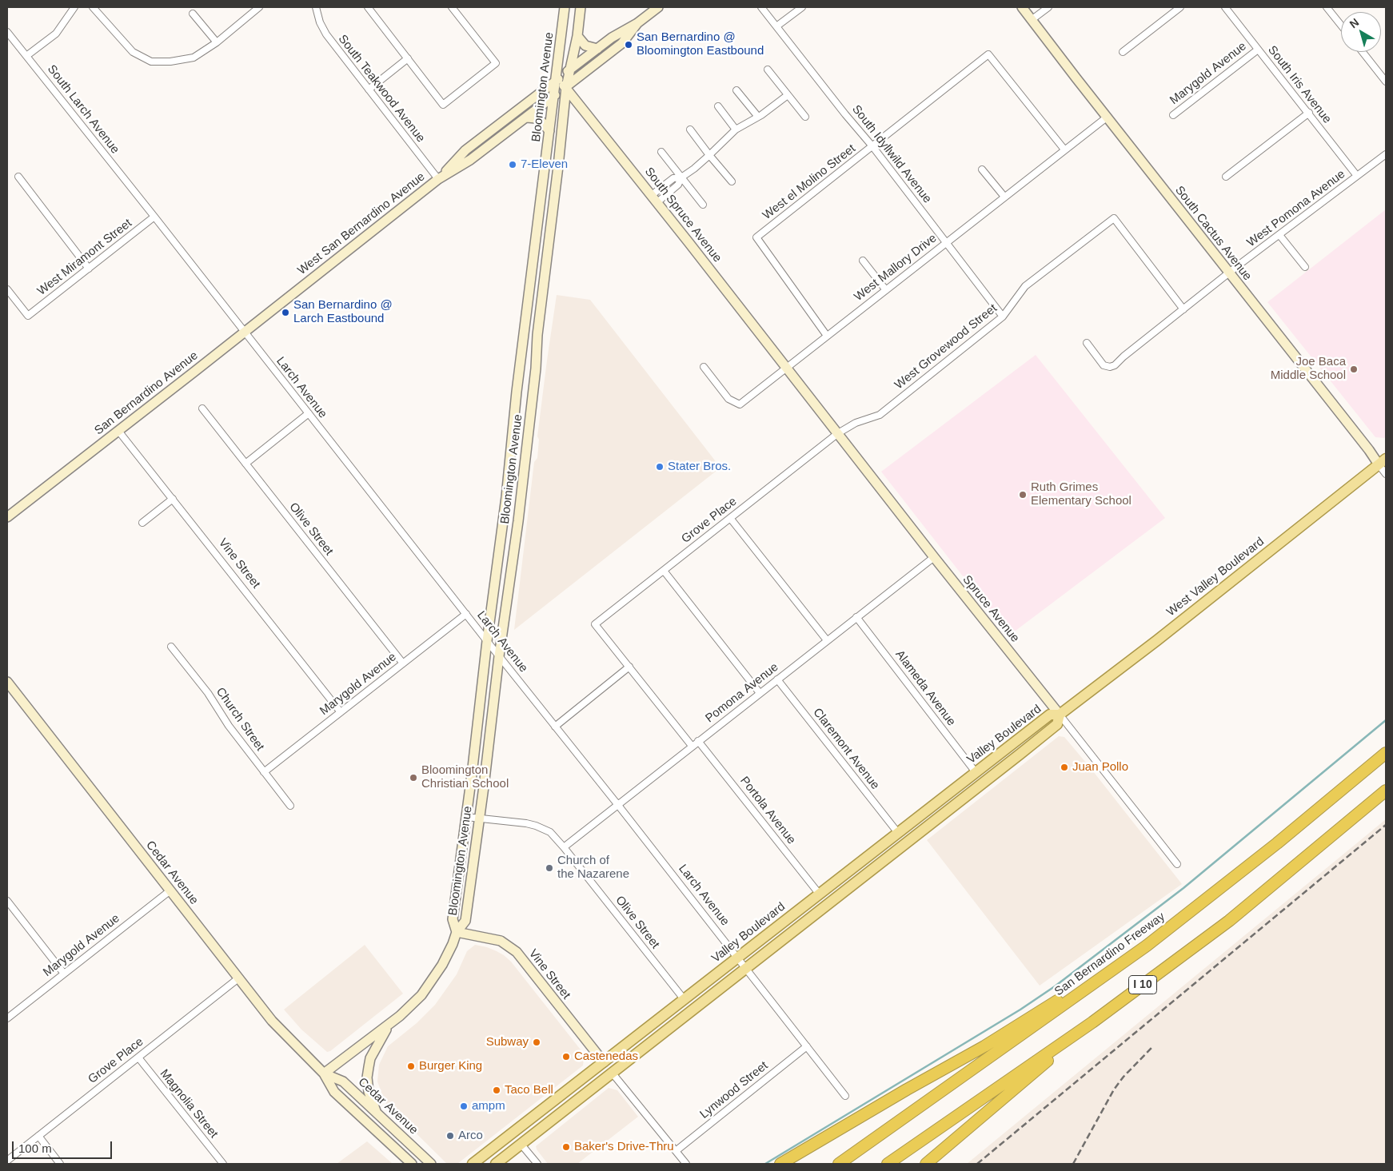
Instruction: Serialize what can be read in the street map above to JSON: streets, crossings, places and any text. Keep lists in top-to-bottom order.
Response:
{
  "streets": {
    "highway": ["San Bernardino Freeway", "I 10"],
    "main road": [
      "Bloomington Avenue",
      "South Spruce Avenue",
      "West San Bernardino Avenue",
      "South Cactus Avenue",
      "San Bernardino Avenue",
      "Vine Street",
      "West Valley Boulevard",
      "Spruce Avenue",
      "Valley Boulevard",
      "Cedar Avenue"
    ],
    "street": [
      "Marygold Avenue",
      "South Iris Avenue",
      "South Teakwood Avenue",
      "South Larch Avenue",
      "South Idyllwild Avenue",
      "West el Molino Street",
      "West Pomona Avenue",
      "West Miramont Street",
      "West Mallory Drive",
      "West Grovewood Street",
      "Larch Avenue",
      "Grove Place",
      "Olive Street",
      "Alameda Avenue",
      "Pomona Avenue",
      "Church Street",
      "Claremont Avenue",
      "Portola Avenue",
      "Lynwood Street",
      "Magnolia Street"
    ]
  },
  "crossings": [
    ["Marygold Avenue", "South Iris Avenue"],
    ["Marygold Avenue", "Larch Avenue"],
    ["Marygold Avenue", "Olive Street"],
    ["Marygold Avenue", "Vine Street"],
    ["Marygold Avenue", "Church Street"],
    ["Marygold Avenue", "Cedar Avenue"],
    ["South Iris Avenue", "West Pomona Avenue"],
    ["Bloomington Avenue", "South Spruce Avenue"],
    ["Bloomington Avenue", "West San Bernardino Avenue"],
    ["Bloomington Avenue", "Larch Avenue"],
    ["Bloomington Avenue", "Olive Street"],
    ["Bloomington Avenue", "Vine Street"],
    ["Bloomington Avenue", "Cedar Avenue"],
    ["South Teakwood Avenue", "West San Bernardino Avenue"],
    ["South Larch Avenue", "Larch Avenue"],
    ["South Idyllwild Avenue", "West el Molino Street"],
    ["South Idyllwild Avenue", "West Mallory Drive"],
    ["South Idyllwild Avenue", "West Grovewood Street"],
    ["West el Molino Street", "West Mallory Drive"],
    ["West Pomona Avenue", "South Cactus Avenue"],
    ["West Pomona Avenue", "West Grovewood Street"],
    ["South Spruce Avenue", "West San Bernardino Avenue"],
    ["South Spruce Avenue", "West Mallory Drive"],
    ["South Spruce Avenue", "Spruce Avenue"],
    ["West San Bernardino Avenue", "San Bernardino Avenue"],
    ["South Cactus Avenue", "West Mallory Drive"],
    ["South Cactus Avenue", "West Valley Boulevard"],
    ["West Miramont Street", "Larch Avenue"],
    ["West Mallory Drive", "Spruce Avenue"],
    ["West Grovewood Street", "Grove Place"],
    ["West Grovewood Street", "Spruce Avenue"],
    ["Larch Avenue", "San Bernardino Avenue"],
    ["Larch Avenue", "Pomona Avenue"],
    ["Larch Avenue", "Valley Boulevard"],
    ["Larch Avenue", "Lynwood Street"],
    ["San Bernardino Avenue", "Vine Street"],
    ["Grove Place", "Spruce Avenue"],
    ["Grove Place", "Cedar Avenue"],
    ["Grove Place", "Magnolia Street"],
    ["Olive Street", "Pomona Avenue"],
    ["Olive Street", "Valley Boulevard"],
    ["Vine Street", "Valley Boulevard"],
    ["West Valley Boulevard", "Spruce Avenue"],
    ["West Valley Boulevard", "Valley Boulevard"],
    ["Spruce Avenue", "Pomona Avenue"],
    ["Spruce Avenue", "Valley Boulevard"],
    ["Alameda Avenue", "Pomona Avenue"],
    ["Alameda Avenue", "Valley Boulevard"],
    ["Pomona Avenue", "Claremont Avenue"],
    ["Pomona Avenue", "Portola Avenue"],
    ["Valley Boulevard", "Claremont Avenue"],
    ["Valley Boulevard", "Portola Avenue"]
  ],
  "places": [
    "San Bernardino @ Bloomington Eastbound",
    "7-Eleven",
    "San Bernardino @ Larch Eastbound",
    "Joe Baca Middle School",
    "Stater Bros.",
    "Ruth Grimes Elementary School",
    "Juan Pollo",
    "Bloomington Christian School",
    "Church of the Nazarene",
    "Subway",
    "Castenedas",
    "Burger King",
    "Taco Bell",
    "ampm",
    "Arco",
    "Baker's Drive-Thru"
  ],
  "scale_bar": "100 m",
  "north": "top left"
}
